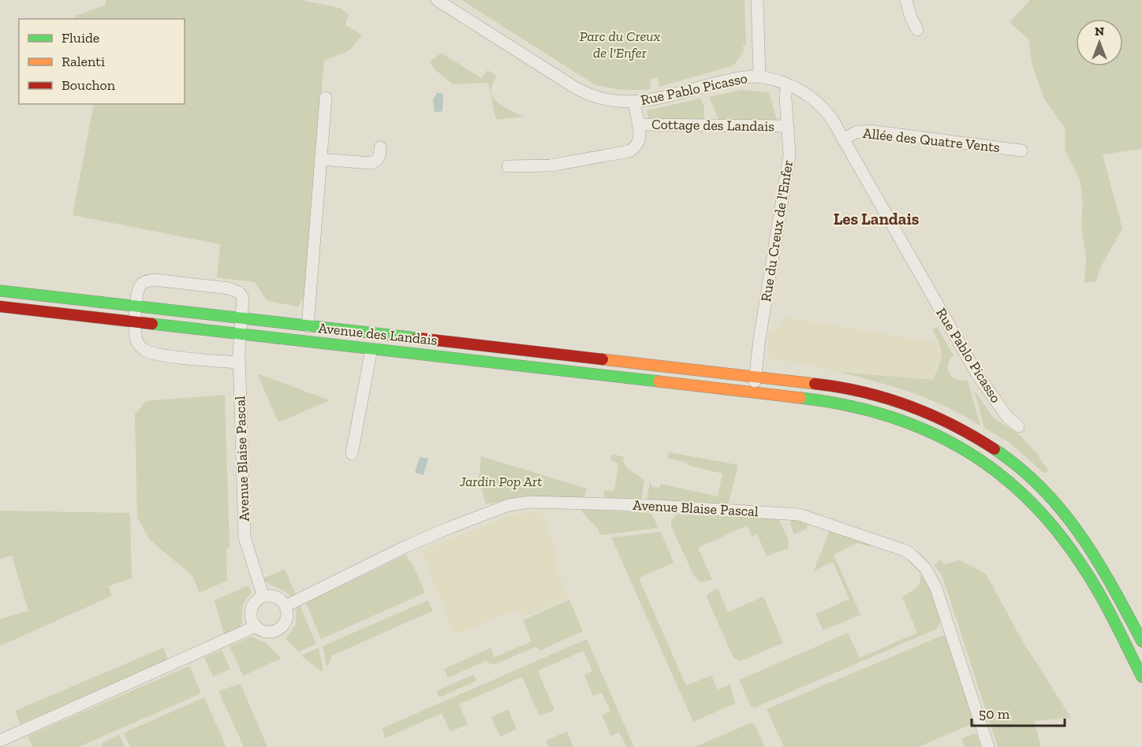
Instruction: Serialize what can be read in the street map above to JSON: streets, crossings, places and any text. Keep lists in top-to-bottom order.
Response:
{
  "streets": {
    "main road": ["Avenue des Landais"],
    "street": [
      "Rue Pablo Picasso",
      "Cottage des Landais",
      "Allée des Quatre Vents",
      "Rue du Creux de l'Enfer",
      "Avenue Blaise Pascal"
    ]
  },
  "crossings": [
    ["Rue Pablo Picasso", "Cottage des Landais"],
    ["Rue Pablo Picasso", "Allée des Quatre Vents"],
    ["Rue Pablo Picasso", "Rue du Creux de l'Enfer"],
    ["Cottage des Landais", "Rue du Creux de l'Enfer"],
    ["Rue du Creux de l'Enfer", "Avenue des Landais"],
    ["Avenue des Landais", "Avenue Blaise Pascal"]
  ],
  "districts": ["Les Landais"],
  "parks": ["Parc du Creux de l'Enfer", "Jardin Pop Art"],
  "legend": ["Fluide", "Ralenti", "Bouchon"],
  "scale_bar": "50 m",
  "north": "top"
}
